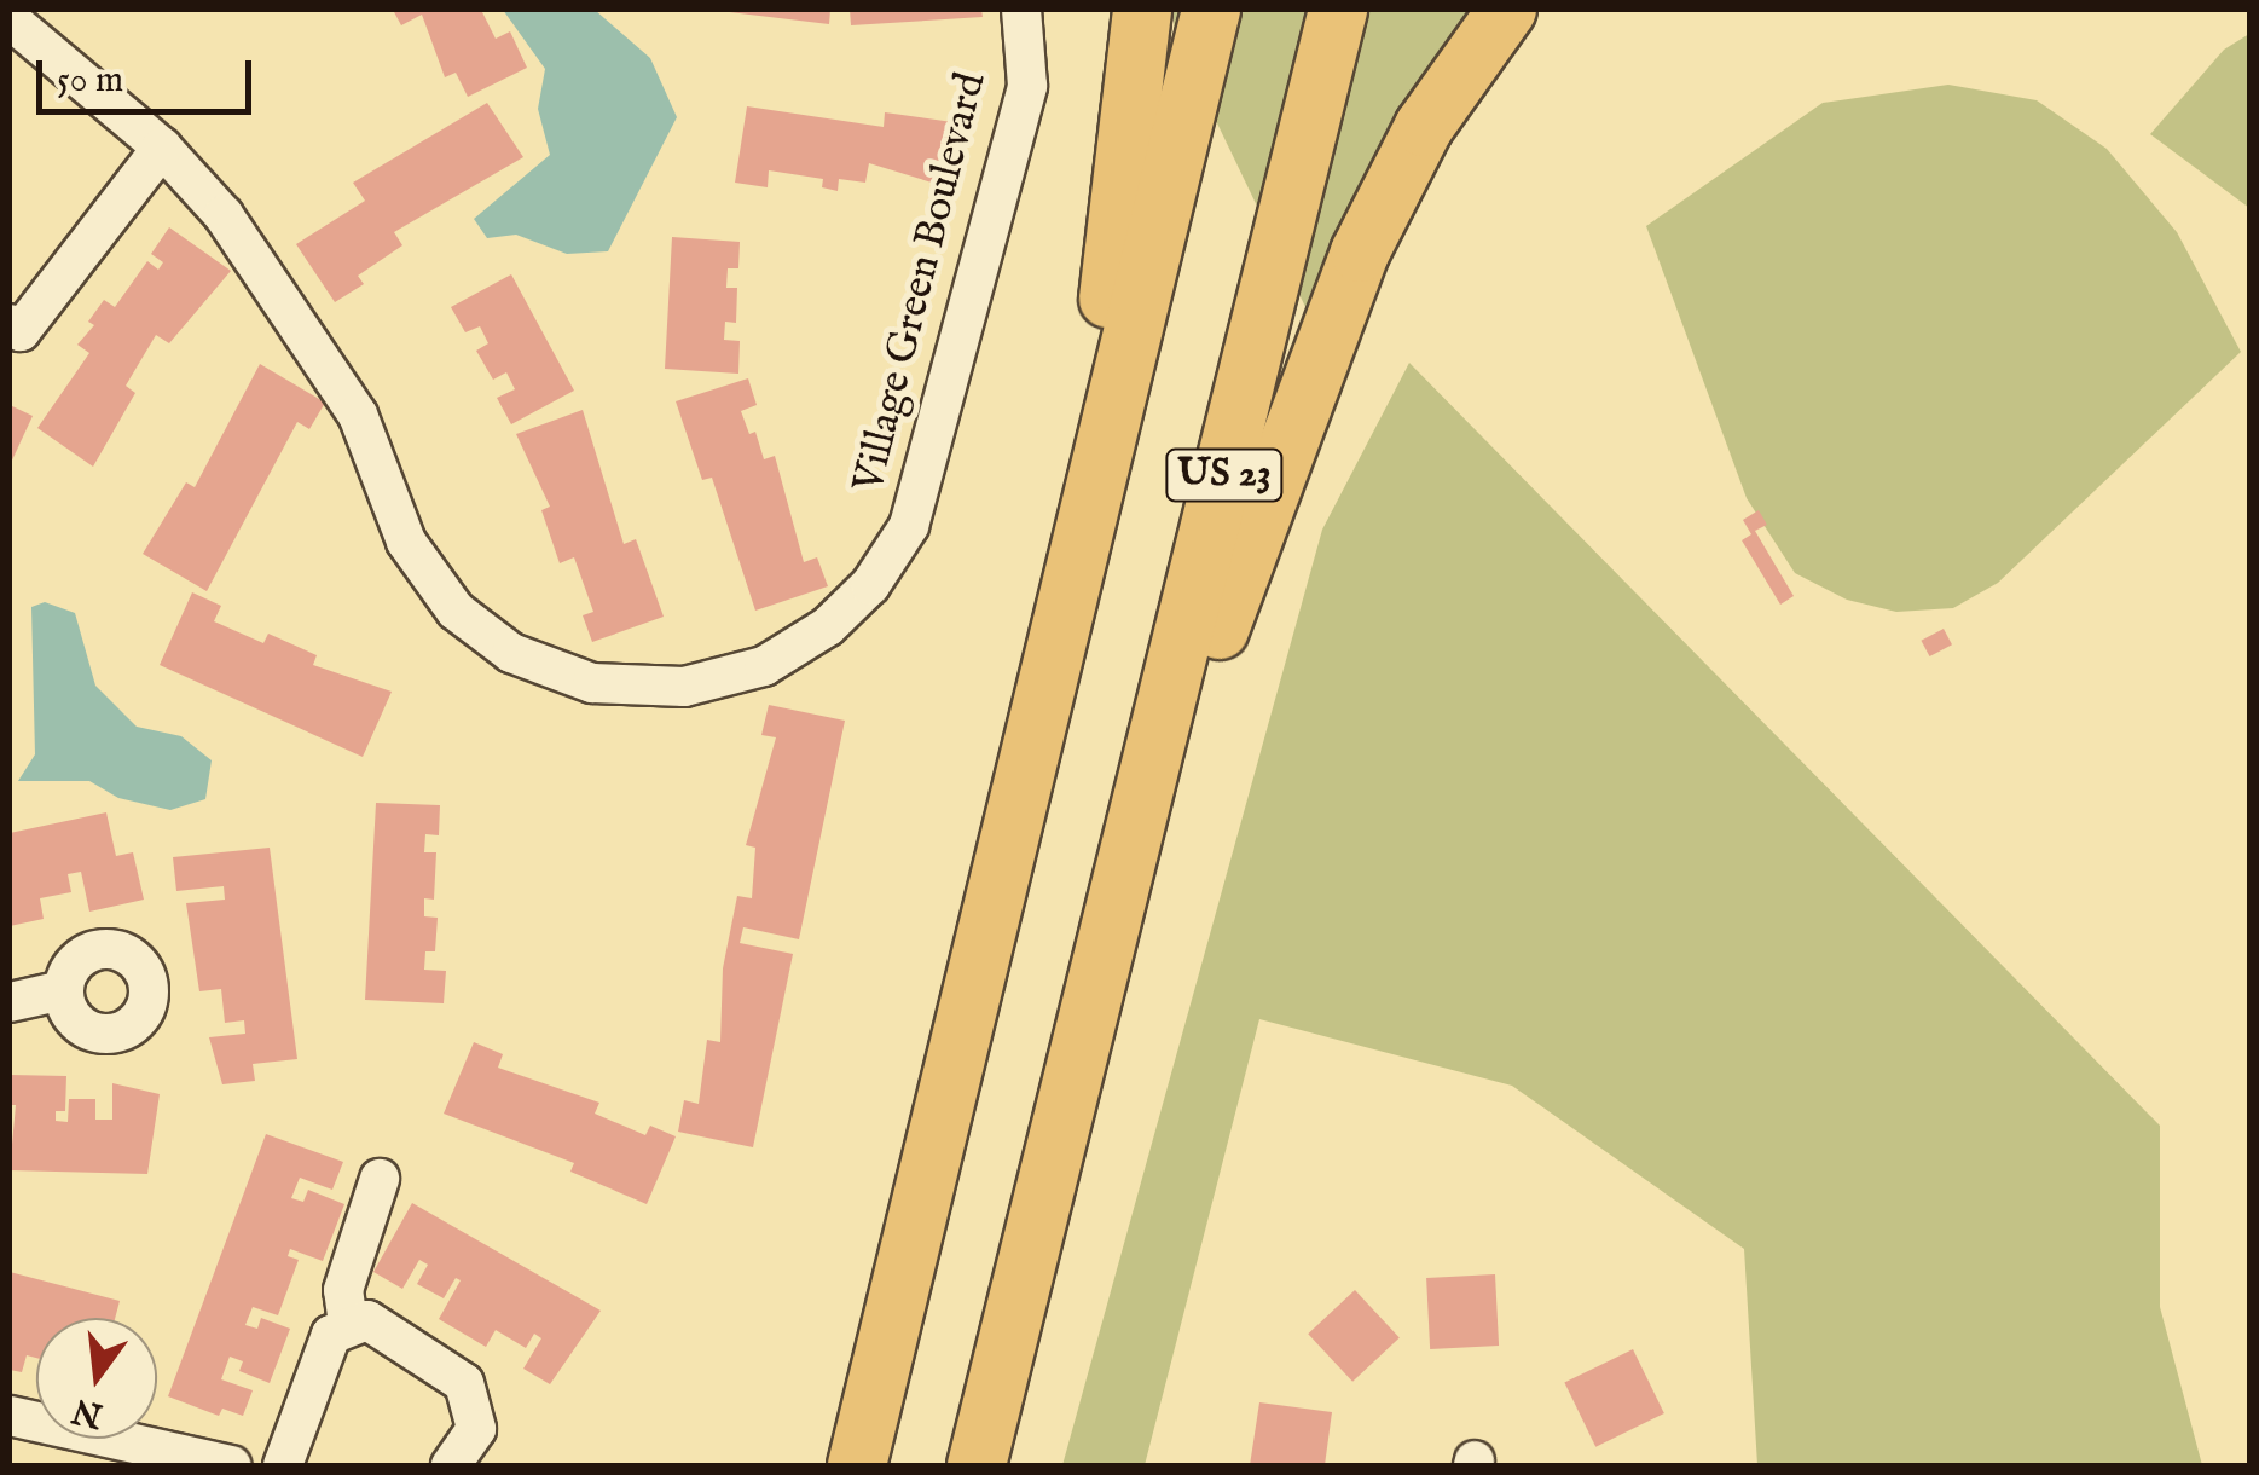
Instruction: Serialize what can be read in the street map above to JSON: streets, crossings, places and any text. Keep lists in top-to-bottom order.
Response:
{
  "streets": {
    "highway": ["US 23"],
    "street": ["Village Green Boulevard"]
  },
  "scale_bar": "50 m",
  "north": "bottom"
}
